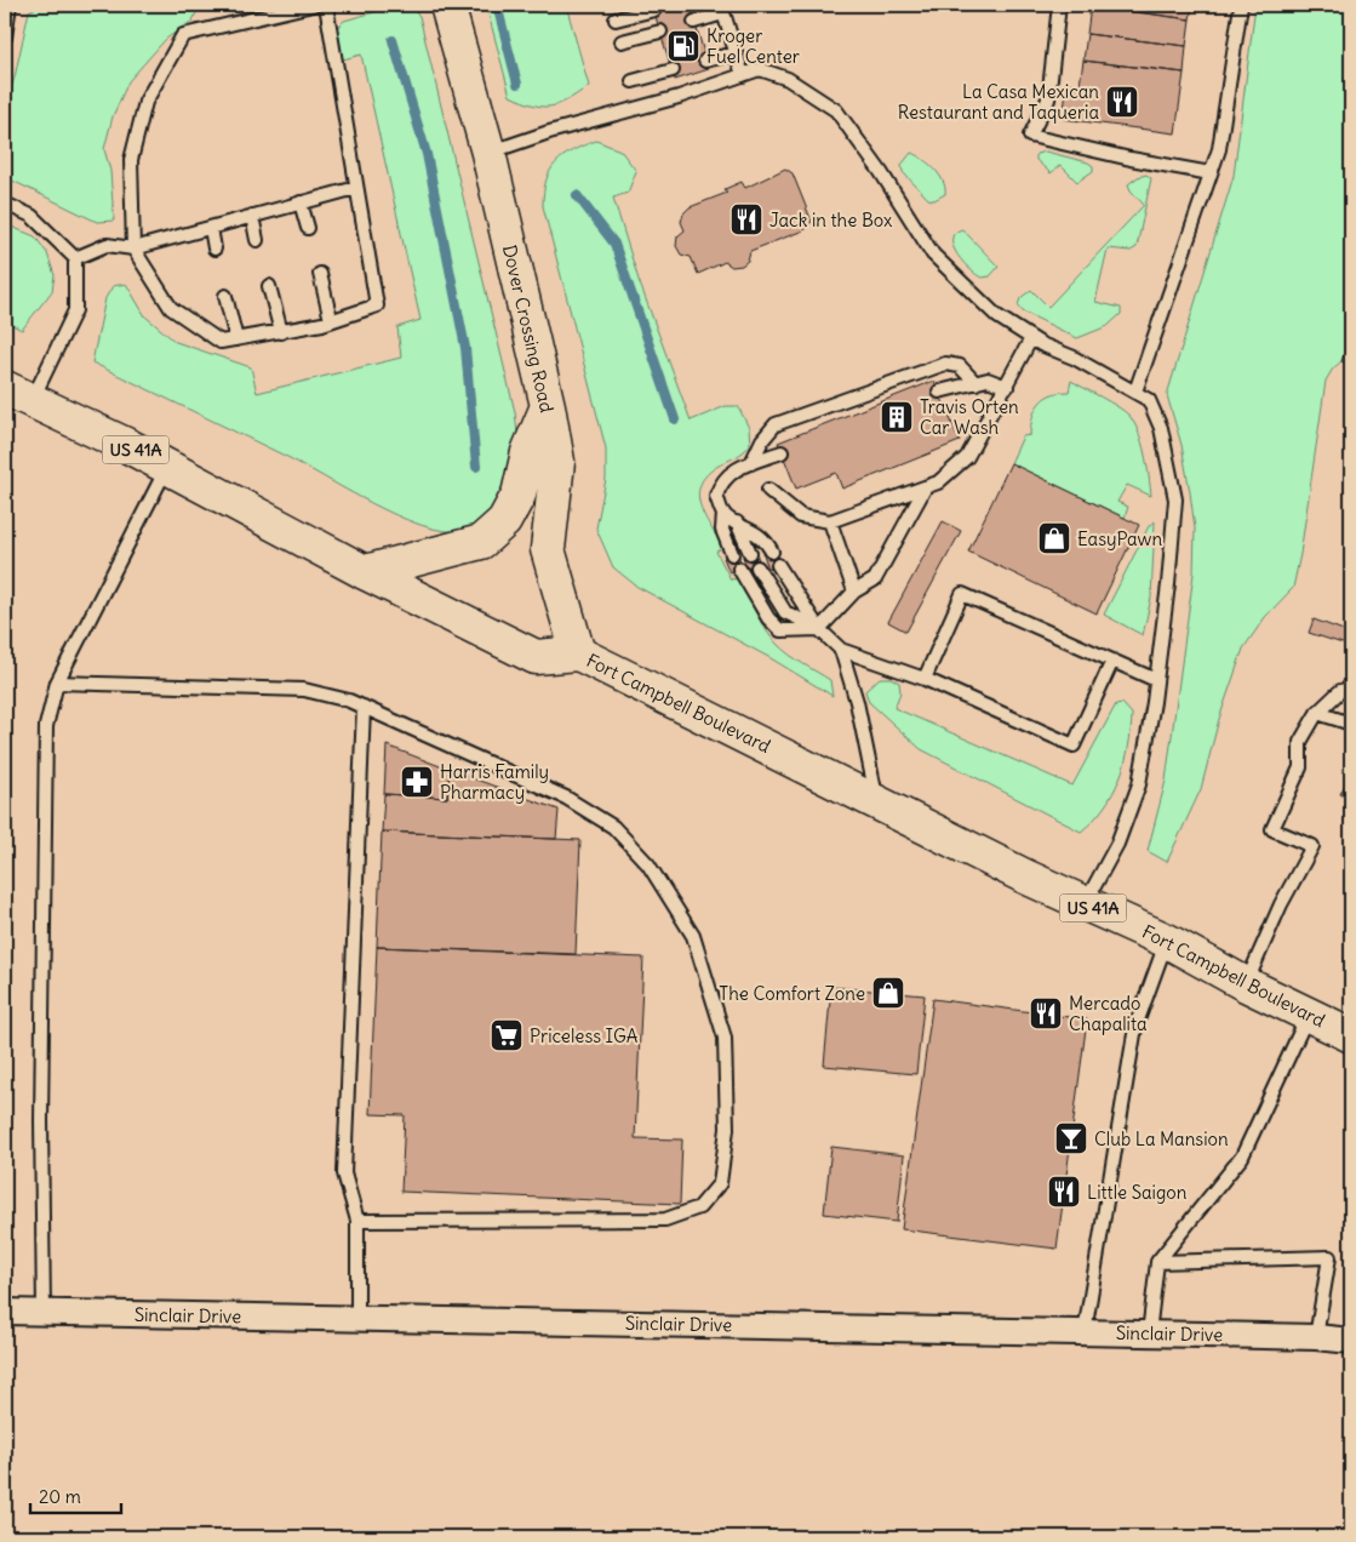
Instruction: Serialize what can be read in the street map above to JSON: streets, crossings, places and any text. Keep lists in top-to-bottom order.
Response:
{
  "streets": {
    "main road": ["Dover Crossing Road", "US 41A", "Fort Campbell Boulevard"],
    "street": ["Sinclair Drive"]
  },
  "crossings": [
    ["Dover Crossing Road", "Fort Campbell Boulevard"]
  ],
  "places": {
    "fuel station": ["Kroger Fuel Center"],
    "restaurant": [
      "La Casa Mexican Restaurant and Taqueria",
      "Jack in the Box",
      "Mercado Chapalita",
      "Little Saigon"
    ],
    "building": ["Travis Orten Car Wash"],
    "shop": ["EasyPawn", "The Comfort Zone"],
    "pharmacy": ["Harris Family Pharmacy"],
    "supermarket": ["Priceless IGA"],
    "bar": ["Club La Mansion"]
  },
  "scale_bar": "20 m"
}
